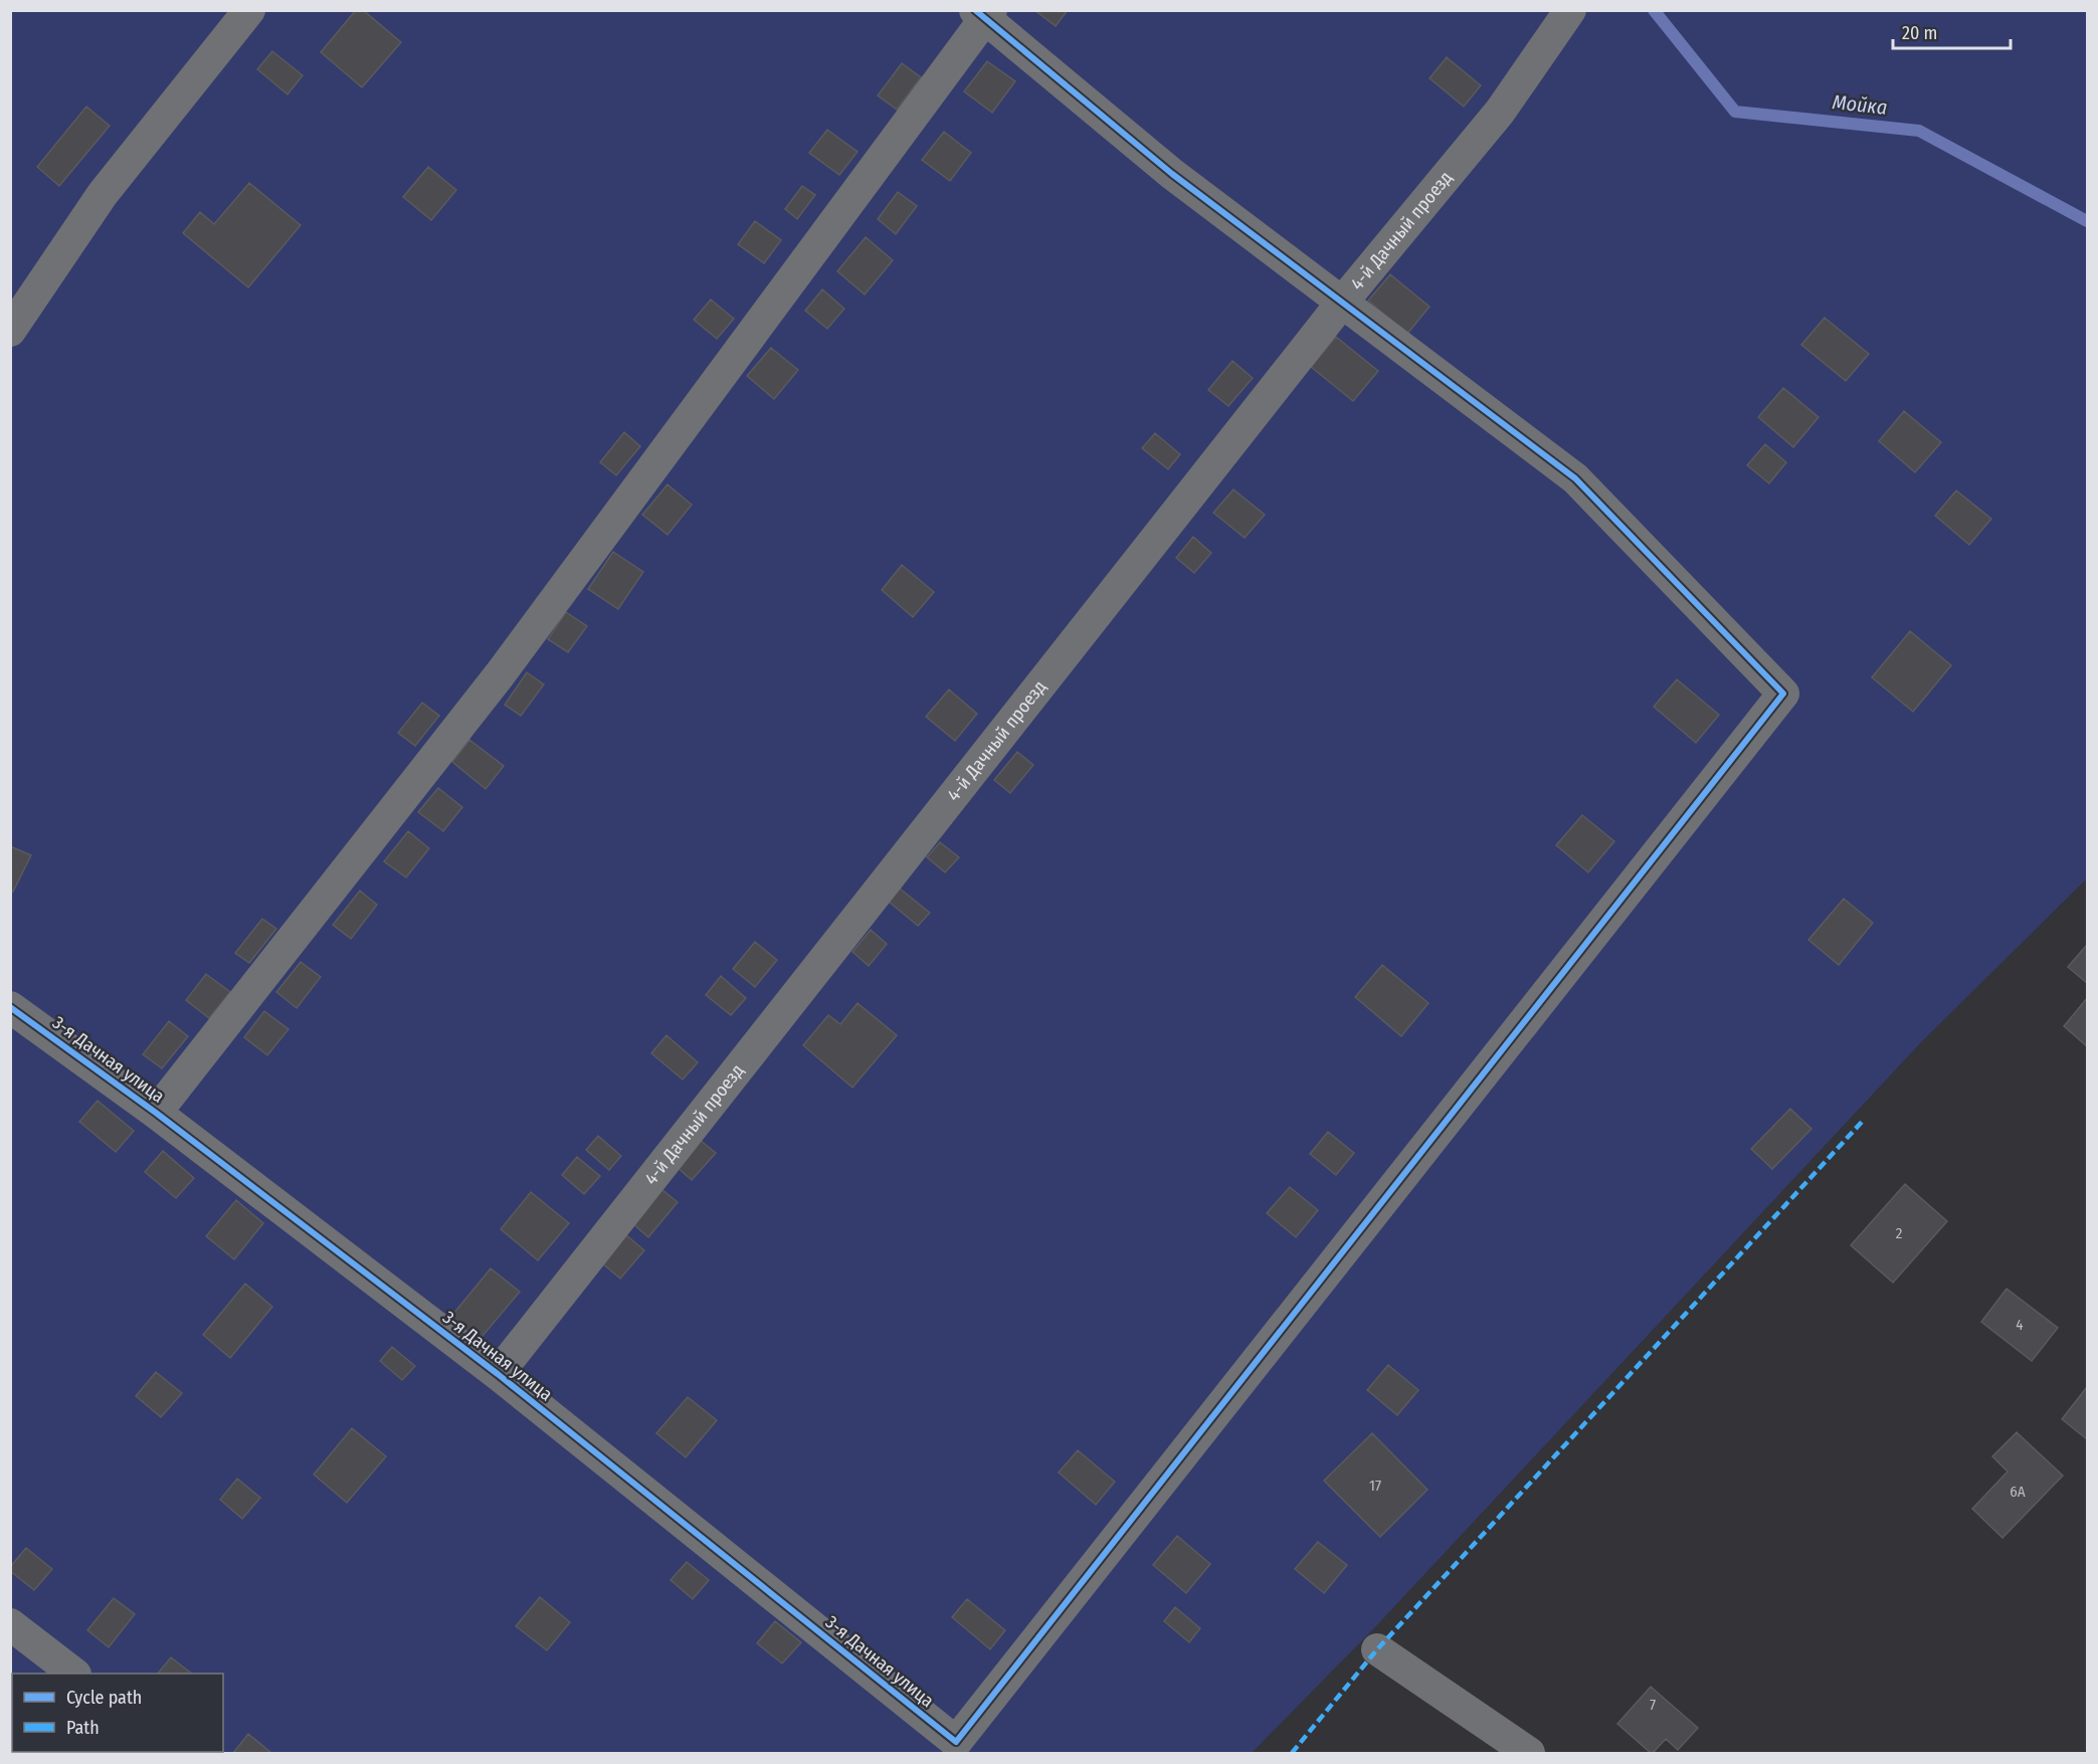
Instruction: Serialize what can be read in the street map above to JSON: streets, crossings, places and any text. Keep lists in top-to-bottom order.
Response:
{
  "streets": {
    "street": ["4-й Дачный проезд", "3-я Дачная улица"]
  },
  "crossings": [
    ["4-й Дачный проезд", "3-я Дачная улица"]
  ],
  "water": ["Мойка"],
  "house_numbers": [
    "2",
    "4",
    "17",
    "6А",
    "7"
  ],
  "legend": ["Cycle path", "Path"],
  "scale_bar": "20 m"
}
